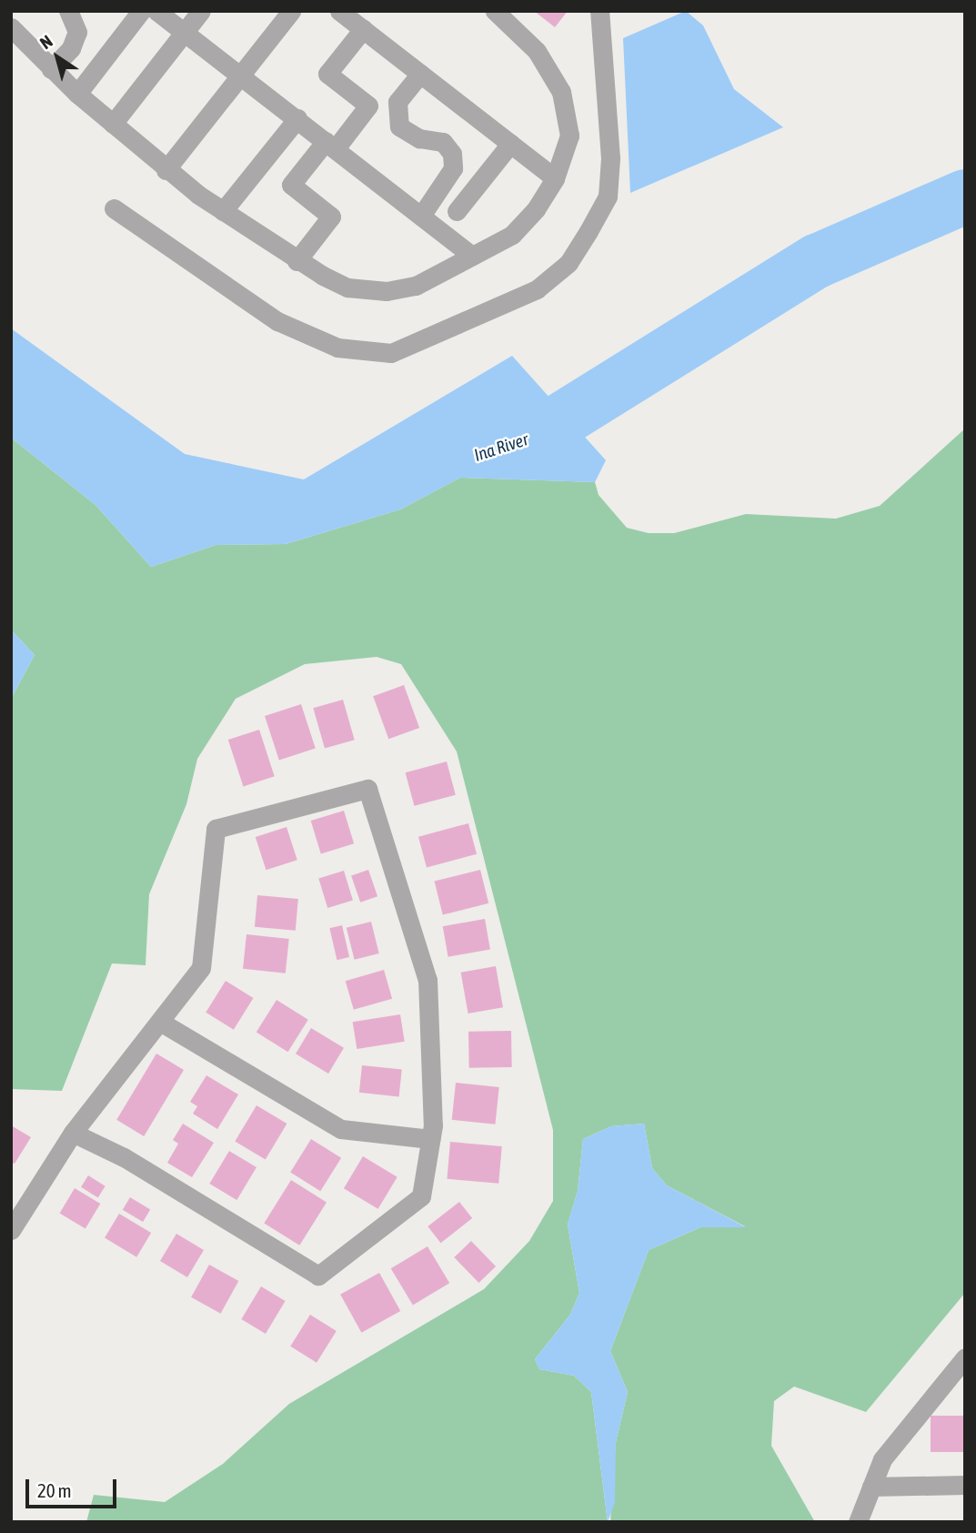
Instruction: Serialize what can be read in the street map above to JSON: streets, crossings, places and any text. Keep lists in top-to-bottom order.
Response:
{
  "water": ["Ina River"],
  "scale_bar": "20 m",
  "north": "top left"
}
